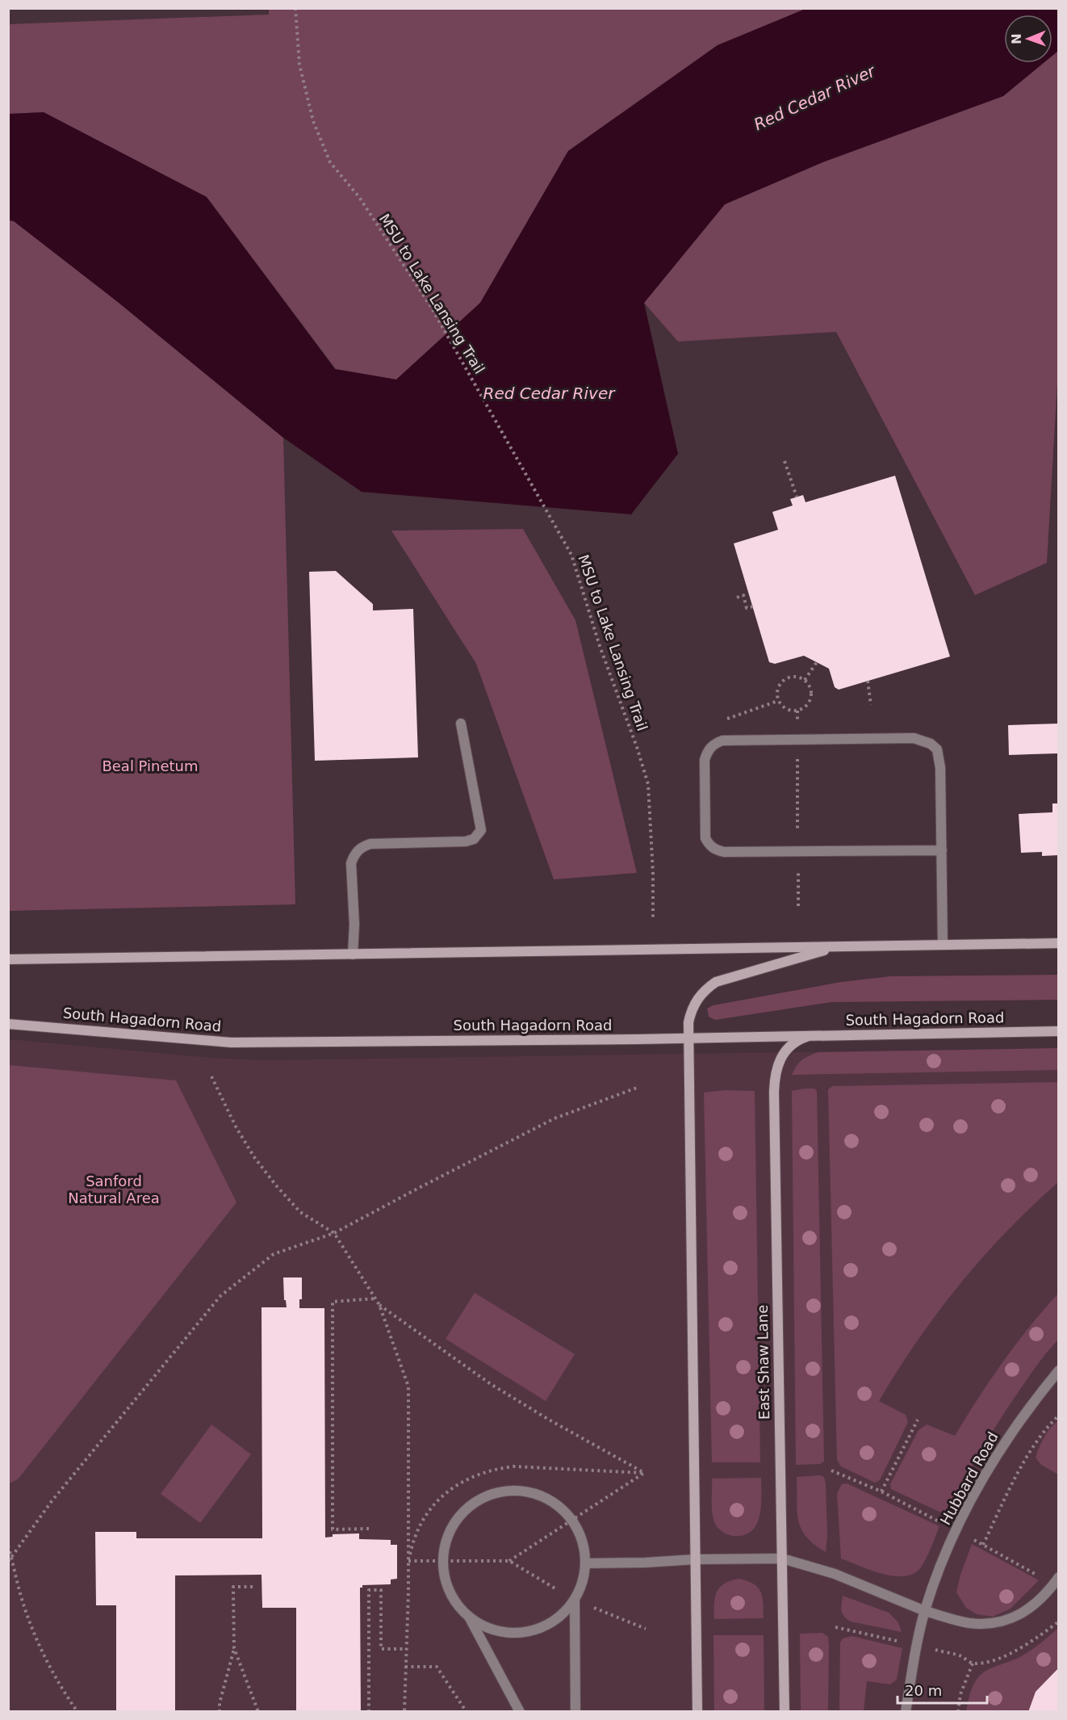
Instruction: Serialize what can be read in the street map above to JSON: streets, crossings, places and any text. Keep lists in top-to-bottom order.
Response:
{
  "streets": {
    "street": ["South Hagadorn Road", "East Shaw Lane", "Hubbard Road"],
    "path": ["MSU to Lake Lansing Trail"]
  },
  "crossings": [
    ["South Hagadorn Road", "East Shaw Lane"]
  ],
  "water": ["Red Cedar River"],
  "parks": ["Beal Pinetum", "Sanford Natural Area"],
  "scale_bar": "20 m",
  "north": "left"
}
